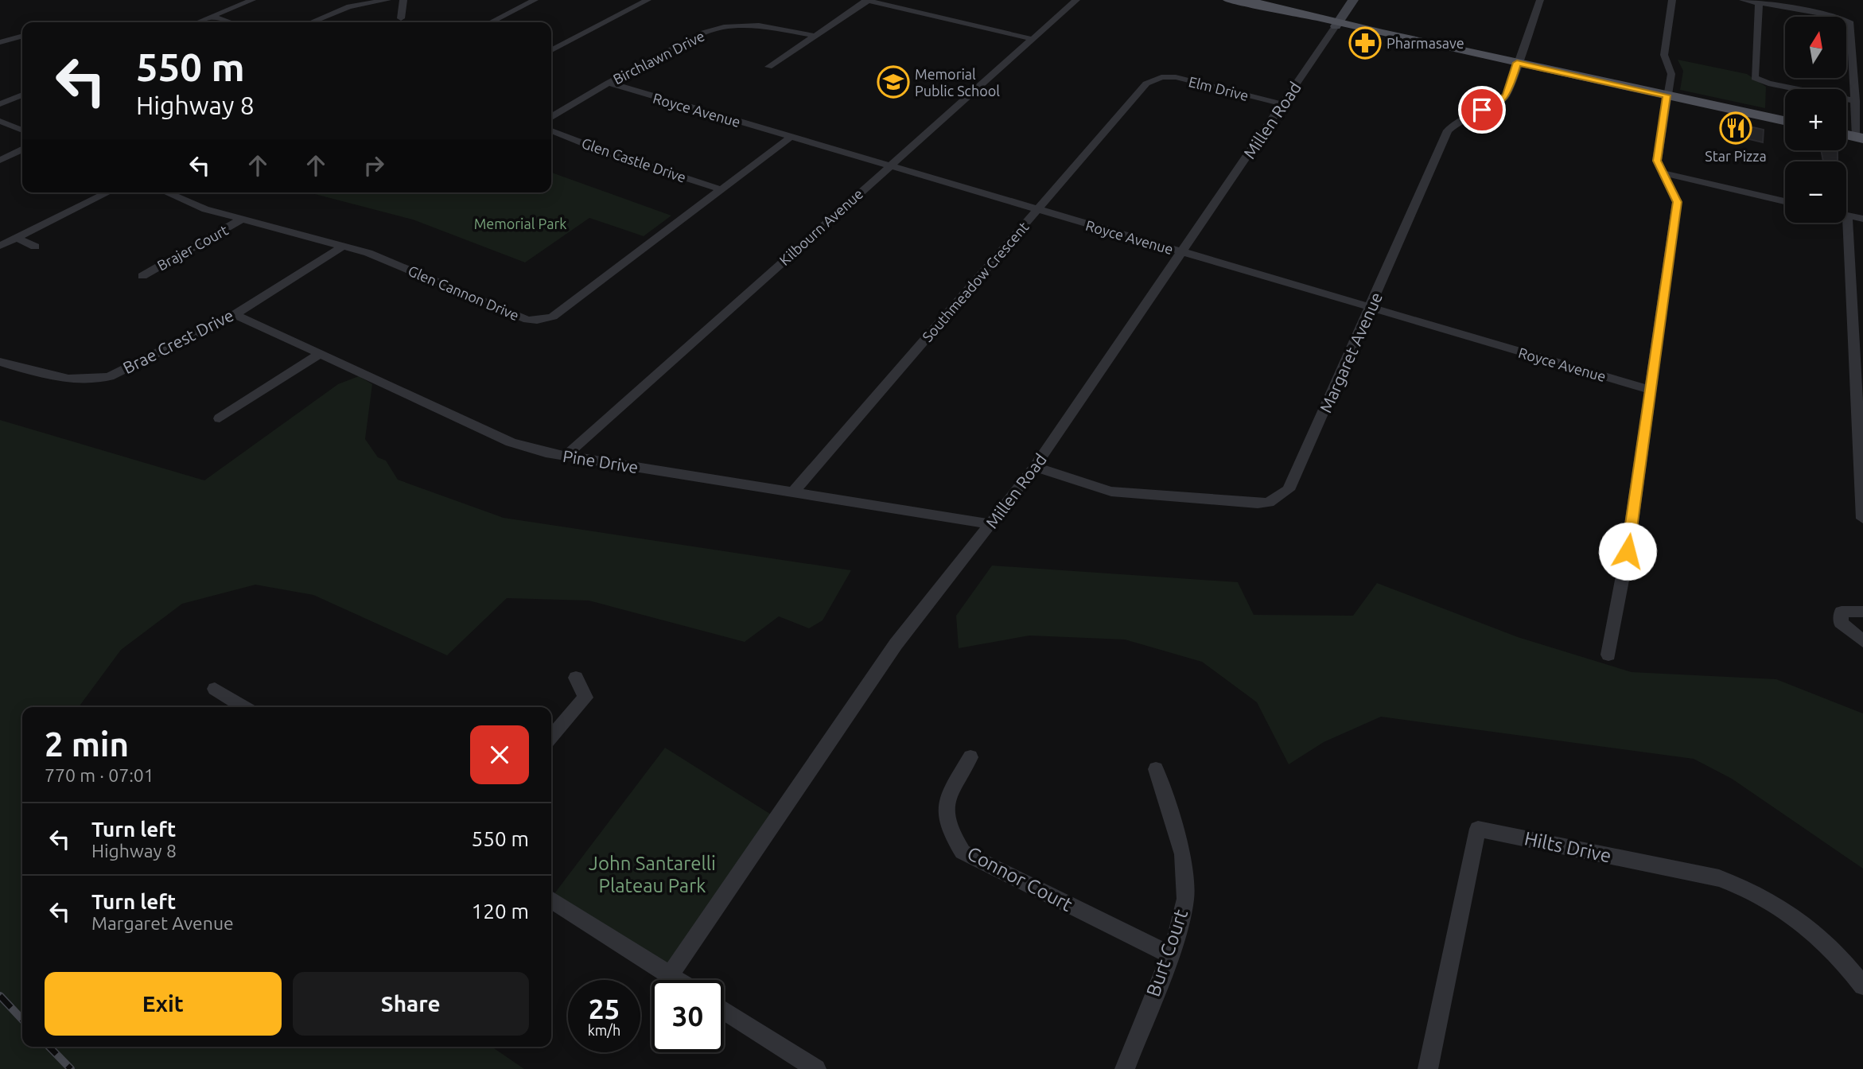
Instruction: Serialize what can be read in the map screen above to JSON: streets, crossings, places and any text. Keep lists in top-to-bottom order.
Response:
{
  "streets": {
    "street": [
      "Birchlawn Drive",
      "Elm Drive",
      "Royce Avenue",
      "Millen Road",
      "Glen Castle Drive",
      "Kilbourn Avenue",
      "Brajer Court",
      "Southmeadow Crescent",
      "Glen Cannon Drive",
      "Brae Crest Drive",
      "Margaret Avenue",
      "Pine Drive",
      "Hilts Drive",
      "Connor Court",
      "Burt Court"
    ]
  },
  "crossings": [
    ["Birchlawn Drive", "Royce Avenue"],
    ["Elm Drive", "Millen Road"],
    ["Elm Drive", "Southmeadow Crescent"],
    ["Royce Avenue", "Millen Road"],
    ["Royce Avenue", "Kilbourn Avenue"],
    ["Royce Avenue", "Southmeadow Crescent"],
    ["Royce Avenue", "Glen Cannon Drive"],
    ["Royce Avenue", "Margaret Avenue"],
    ["Millen Road", "Margaret Avenue"],
    ["Millen Road", "Pine Drive"],
    ["Glen Castle Drive", "Glen Cannon Drive"],
    ["Kilbourn Avenue", "Pine Drive"],
    ["Brajer Court", "Glen Cannon Drive"],
    ["Southmeadow Crescent", "Pine Drive"],
    ["Glen Cannon Drive", "Brae Crest Drive"],
    ["Brae Crest Drive", "Pine Drive"],
    ["Connor Court", "Burt Court"]
  ],
  "parks": ["Memorial Park", "John Santarelli Plateau Park"],
  "places": {
    "pharmacy": ["Pharmasave"],
    "school or university": ["Memorial Public School"],
    "restaurant": ["Star Pizza"]
  },
  "north": "top",
  "page": {
    "map_buttons": ["+", "−"],
    "turn": ["550 m", "Highway 8"],
    "heading": ["2 min", "770 m · 07:01"],
    "list": [
      {
        "name": "Turn left",
        "note": "Highway 8",
        "value": "550 m"
      },
      {
        "name": "Turn left",
        "note": "Margaret Avenue",
        "value": "120 m"
      }
    ],
    "buttons": ["Exit", "Share"],
    "speed": "25 km/h",
    "limit": "30"
  }
}
